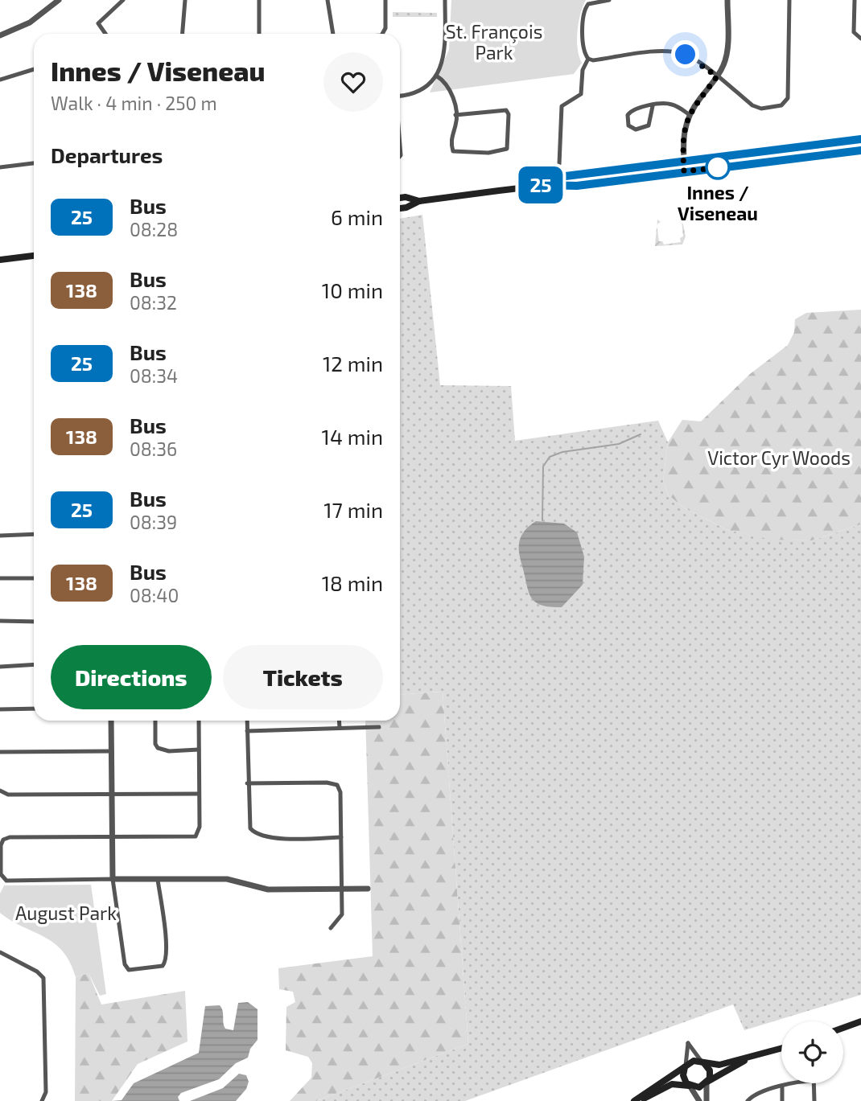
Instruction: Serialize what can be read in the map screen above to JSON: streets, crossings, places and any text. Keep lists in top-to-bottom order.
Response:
{
  "parks": ["St. François Park", "Victor Cyr Woods", "August Park"],
  "places": ["Innes / Viseneau"],
  "lines": ["bus line 25"],
  "page": {
    "on_map": "25",
    "heading": [
      ["Innes / Viseneau", "Walk · 4 min · 250 m"],
      "Departures"
    ],
    "list": [
      {
        "mark": "25",
        "name": "Bus",
        "note": "08:28",
        "value": "6 min"
      },
      {
        "mark": "138",
        "name": "Bus",
        "note": "08:32",
        "value": "10 min"
      },
      {
        "mark": "25",
        "name": "Bus",
        "note": "08:34",
        "value": "12 min"
      },
      {
        "mark": "138",
        "name": "Bus",
        "note": "08:36",
        "value": "14 min"
      },
      {
        "mark": "25",
        "name": "Bus",
        "note": "08:39",
        "value": "17 min"
      },
      {
        "mark": "138",
        "name": "Bus",
        "note": "08:40",
        "value": "18 min"
      }
    ],
    "buttons": ["Directions", "Tickets"]
  }
}
